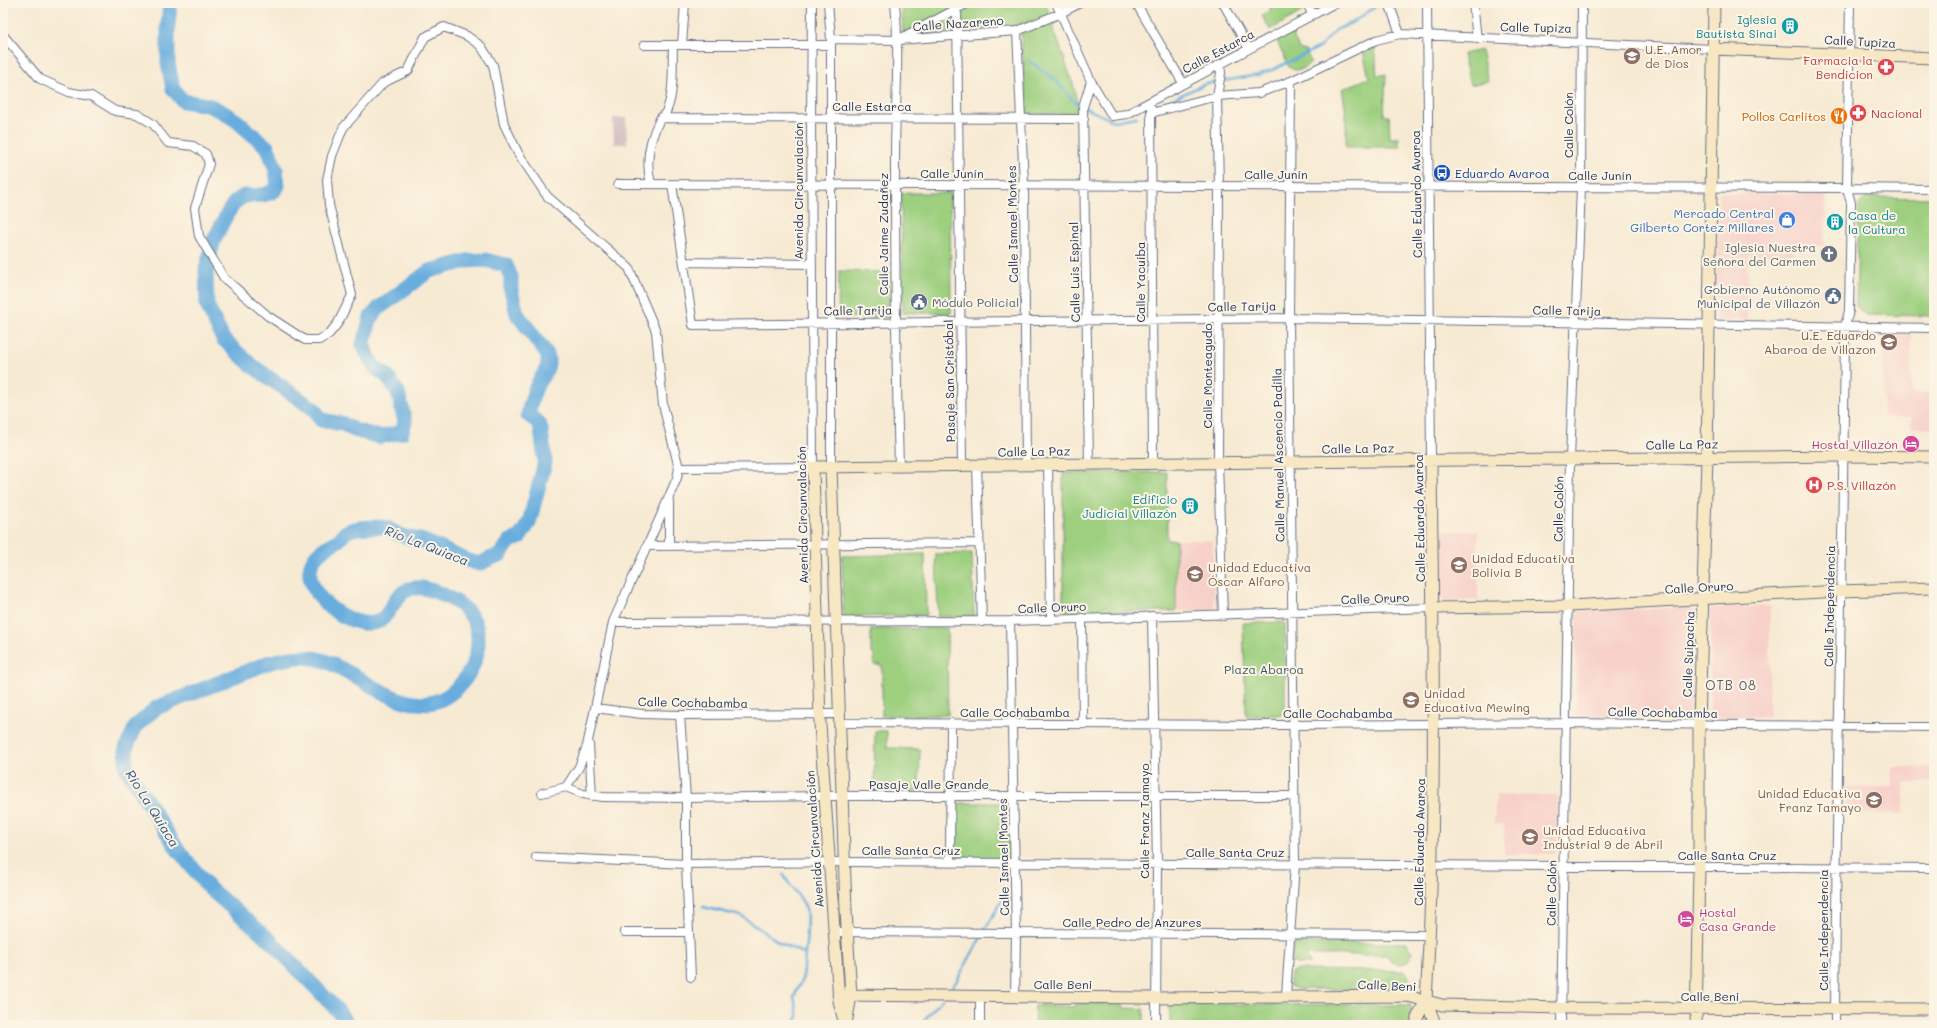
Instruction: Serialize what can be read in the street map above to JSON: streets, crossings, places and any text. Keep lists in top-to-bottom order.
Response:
{
  "streets": {
    "street": [
      "Calle Nazareno",
      "Calle Tupiza",
      "Calle Estarca",
      "Calle Colón",
      "Calle Junín",
      "Avenida Circunvalación",
      "Calle Eduardo Avaroa",
      "Calle Ismael Montes",
      "Calle Jaime Zudañez",
      "Calle Luis Espinal",
      "Calle Yacuiba",
      "Calle Tarija",
      "Calle Monteagudo",
      "Pasaje San Cristóbal",
      "Calle La Paz",
      "Calle Manuel Ascencio Padilla",
      "Calle Oruro",
      "Calle Independencia",
      "Calle Suipacha",
      "Calle Cochabamba",
      "Pasaje Valle Grande",
      "Calle Franz Tamayo",
      "Calle Santa Cruz",
      "Calle Pedro de Anzures",
      "Calle Beni"
    ]
  },
  "crossings": [
    ["Calle Nazareno", "Avenida Circunvalación"],
    ["Calle Nazareno", "Calle Ismael Montes"],
    ["Calle Nazareno", "Calle Jaime Zudañez"],
    ["Calle Nazareno", "Pasaje San Cristóbal"],
    ["Calle Tupiza", "Calle Colón"],
    ["Calle Tupiza", "Calle Eduardo Avaroa"],
    ["Calle Tupiza", "Calle Yacuiba"],
    ["Calle Tupiza", "Calle Monteagudo"],
    ["Calle Tupiza", "Calle Manuel Ascencio Padilla"],
    ["Calle Tupiza", "Calle Independencia"],
    ["Calle Tupiza", "Calle Suipacha"],
    ["Calle Estarca", "Avenida Circunvalación"],
    ["Calle Estarca", "Calle Ismael Montes"],
    ["Calle Estarca", "Calle Jaime Zudañez"],
    ["Calle Estarca", "Calle Luis Espinal"],
    ["Calle Estarca", "Calle Yacuiba"],
    ["Calle Estarca", "Calle Monteagudo"],
    ["Calle Estarca", "Pasaje San Cristóbal"],
    ["Calle Colón", "Calle Junín"],
    ["Calle Colón", "Calle Tarija"],
    ["Calle Colón", "Calle La Paz"],
    ["Calle Colón", "Calle Oruro"],
    ["Calle Colón", "Calle Cochabamba"],
    ["Calle Colón", "Calle Santa Cruz"],
    ["Calle Colón", "Calle Beni"],
    ["Calle Junín", "Avenida Circunvalación"],
    ["Calle Junín", "Calle Eduardo Avaroa"],
    ["Calle Junín", "Calle Ismael Montes"],
    ["Calle Junín", "Calle Jaime Zudañez"],
    ["Calle Junín", "Calle Luis Espinal"],
    ["Calle Junín", "Calle Yacuiba"],
    ["Calle Junín", "Calle Tarija"],
    ["Calle Junín", "Calle Monteagudo"],
    ["Calle Junín", "Pasaje San Cristóbal"],
    ["Calle Junín", "Calle Manuel Ascencio Padilla"],
    ["Calle Junín", "Calle Independencia"],
    ["Calle Junín", "Calle Suipacha"],
    ["Avenida Circunvalación", "Calle Tarija"],
    ["Avenida Circunvalación", "Calle La Paz"],
    ["Avenida Circunvalación", "Calle Oruro"],
    ["Avenida Circunvalación", "Calle Cochabamba"],
    ["Avenida Circunvalación", "Pasaje Valle Grande"],
    ["Avenida Circunvalación", "Calle Santa Cruz"],
    ["Avenida Circunvalación", "Calle Pedro de Anzures"],
    ["Avenida Circunvalación", "Calle Beni"],
    ["Calle Eduardo Avaroa", "Calle Tarija"],
    ["Calle Eduardo Avaroa", "Calle La Paz"],
    ["Calle Eduardo Avaroa", "Calle Oruro"],
    ["Calle Eduardo Avaroa", "Calle Cochabamba"],
    ["Calle Eduardo Avaroa", "Calle Santa Cruz"],
    ["Calle Eduardo Avaroa", "Calle Pedro de Anzures"],
    ["Calle Eduardo Avaroa", "Calle Beni"],
    ["Calle Ismael Montes", "Calle Tarija"],
    ["Calle Ismael Montes", "Calle La Paz"],
    ["Calle Ismael Montes", "Calle Oruro"],
    ["Calle Ismael Montes", "Calle Cochabamba"],
    ["Calle Ismael Montes", "Pasaje Valle Grande"],
    ["Calle Ismael Montes", "Calle Santa Cruz"],
    ["Calle Ismael Montes", "Calle Pedro de Anzures"],
    ["Calle Ismael Montes", "Calle Beni"],
    ["Calle Jaime Zudañez", "Calle Tarija"],
    ["Calle Jaime Zudañez", "Calle La Paz"],
    ["Calle Luis Espinal", "Calle Tarija"],
    ["Calle Luis Espinal", "Calle La Paz"],
    ["Calle Yacuiba", "Calle Tarija"],
    ["Calle Yacuiba", "Calle La Paz"],
    ["Calle Tarija", "Calle Monteagudo"],
    ["Calle Tarija", "Pasaje San Cristóbal"],
    ["Calle Tarija", "Calle Manuel Ascencio Padilla"],
    ["Calle Tarija", "Calle Independencia"],
    ["Calle Tarija", "Calle Suipacha"],
    ["Calle Monteagudo", "Calle La Paz"],
    ["Calle Monteagudo", "Calle Oruro"],
    ["Pasaje San Cristóbal", "Calle La Paz"],
    ["Calle La Paz", "Calle Manuel Ascencio Padilla"],
    ["Calle La Paz", "Calle Independencia"],
    ["Calle La Paz", "Calle Suipacha"],
    ["Calle Manuel Ascencio Padilla", "Calle Oruro"],
    ["Calle Manuel Ascencio Padilla", "Calle Cochabamba"],
    ["Calle Manuel Ascencio Padilla", "Pasaje Valle Grande"],
    ["Calle Manuel Ascencio Padilla", "Calle Santa Cruz"],
    ["Calle Manuel Ascencio Padilla", "Calle Pedro de Anzures"],
    ["Calle Manuel Ascencio Padilla", "Calle Beni"],
    ["Calle Oruro", "Calle Independencia"],
    ["Calle Oruro", "Calle Suipacha"],
    ["Calle Oruro", "Calle Franz Tamayo"],
    ["Calle Independencia", "Calle Cochabamba"],
    ["Calle Independencia", "Calle Santa Cruz"],
    ["Calle Independencia", "Calle Beni"],
    ["Calle Suipacha", "Calle Cochabamba"],
    ["Calle Suipacha", "Calle Santa Cruz"],
    ["Calle Suipacha", "Calle Beni"],
    ["Calle Cochabamba", "Calle Franz Tamayo"],
    ["Pasaje Valle Grande", "Calle Franz Tamayo"],
    ["Calle Franz Tamayo", "Calle Santa Cruz"],
    ["Calle Franz Tamayo", "Calle Pedro de Anzures"],
    ["Calle Franz Tamayo", "Calle Beni"]
  ],
  "districts": ["OTB 08"],
  "water": ["Río La Quiaca"],
  "parks": ["Plaza Abaroa"],
  "places": {
    "building": ["Iglesia Bautista Sinai", "Casa de la Cultura", "Edificio Judicial Villazón"],
    "school or university": [
      "U.E. Amor de Dios",
      "U.E. Eduardo Abaroa de Villazon",
      "Unidad Educativa Bolivia B",
      "Unidad Educativa Óscar Alfaro",
      "Unidad Educativa Mewing",
      "Unidad Educativa Franz Tamayo",
      "Unidad Educativa Industrial 9 de Abril"
    ],
    "pharmacy": ["Farmacia la Bendicion", "Nacional"],
    "restaurant": ["Pollos Carlitos"],
    "bus stop": ["Eduardo Avaroa"],
    "shop": ["Mercado Central Gilberto Cortez Millares"],
    "church": ["Iglesia Nuestra Señora del Carmen"],
    "public building": ["Gobierno Autónomo Municipal de Villazón", "Módulo Policial"],
    "hotel": ["Hostal Villazón", "Hostal Casa Grande"],
    "hospital": ["P.S. Villazón"]
  }
}
